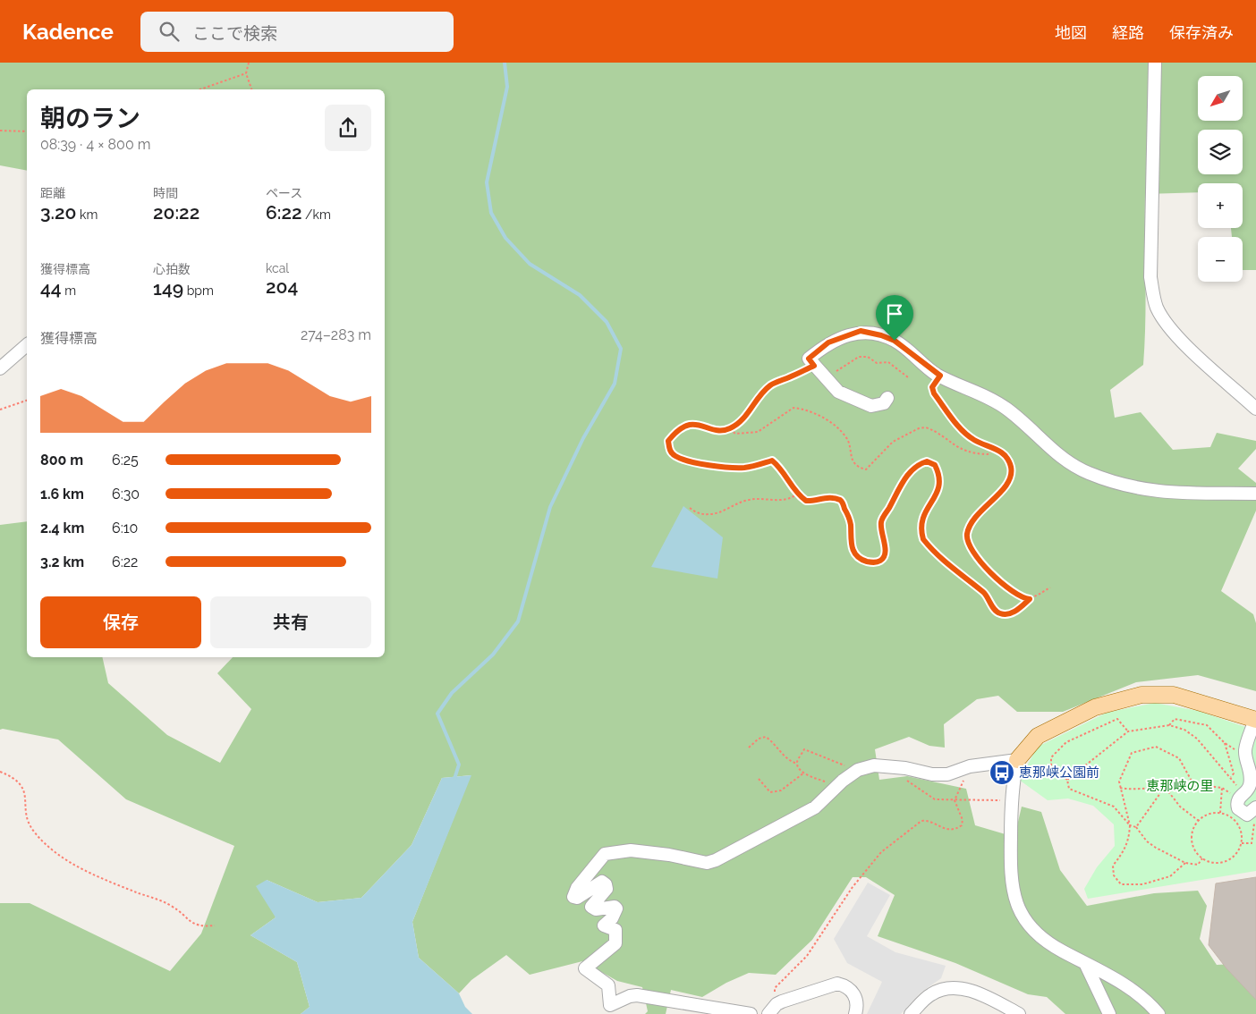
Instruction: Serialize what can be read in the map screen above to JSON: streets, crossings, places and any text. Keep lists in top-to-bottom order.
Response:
{
  "parks": ["恵那峡の里"],
  "places": {
    "bus stop": ["恵那峡公園前"]
  },
  "north": "bottom left",
  "page": {
    "header": "Kadence",
    "search": "ここで検索",
    "nav": ["地図", "経路", "保存済み"],
    "map_buttons": ["+", "−"],
    "heading": ["朝のラン", "08:39 · 4 × 800 m"],
    "stats": [
      ["距離", "3.20 km"],
      ["時間", "20:22"],
      ["ペース", "6:22 /km"],
      ["獲得標高", "44 m"],
      ["心拍数", "149 bpm"],
      ["kcal", "204"]
    ],
    "chart": ["獲得標高", "274–283 m"],
    "list": [
      {
        "name": "800 m",
        "note": "6:25"
      },
      {
        "name": "1.6 km",
        "note": "6:30"
      },
      {
        "name": "2.4 km",
        "note": "6:10"
      },
      {
        "name": "3.2 km",
        "note": "6:22"
      }
    ],
    "buttons": ["保存", "共有"]
  }
}
